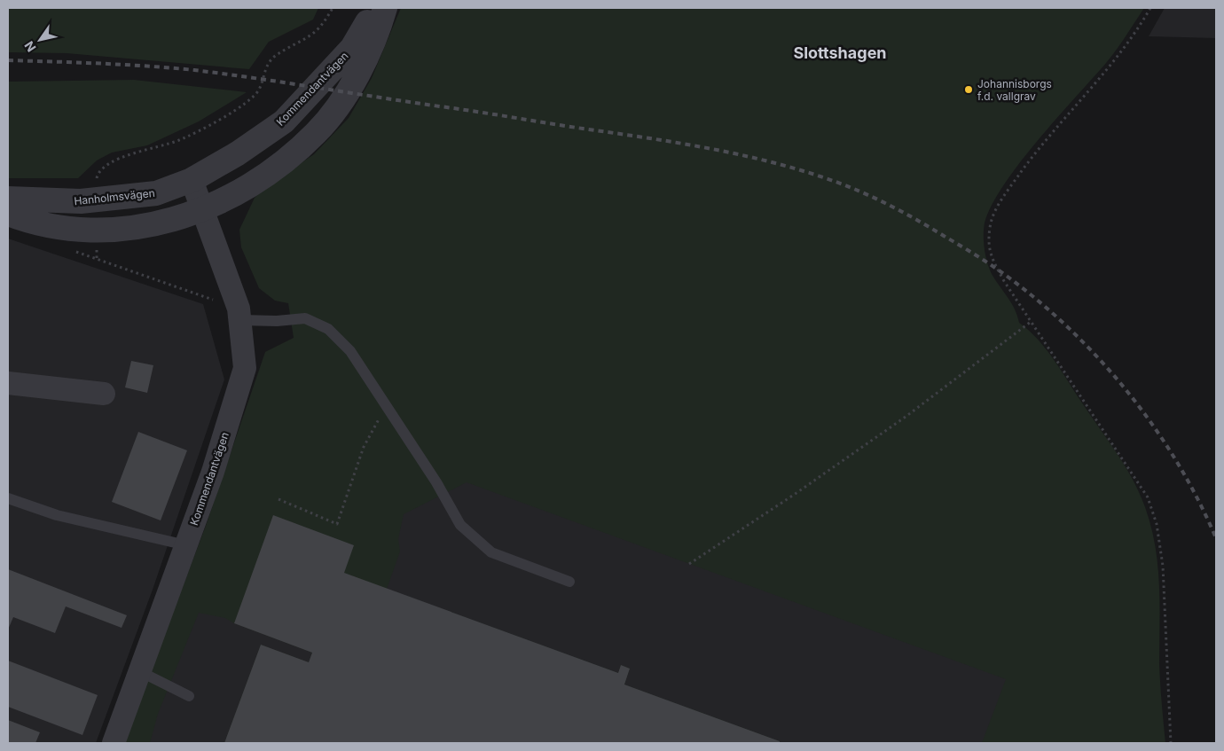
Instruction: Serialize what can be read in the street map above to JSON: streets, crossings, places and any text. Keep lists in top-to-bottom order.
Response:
{
  "streets": {
    "street": ["Kommendantvägen", "Hanholmsvägen"]
  },
  "crossings": [
    ["Kommendantvägen", "Hanholmsvägen"]
  ],
  "districts": ["Slottshagen"],
  "places": ["Johannisborgs f.d. vallgrav"],
  "north": "bottom left"
}
